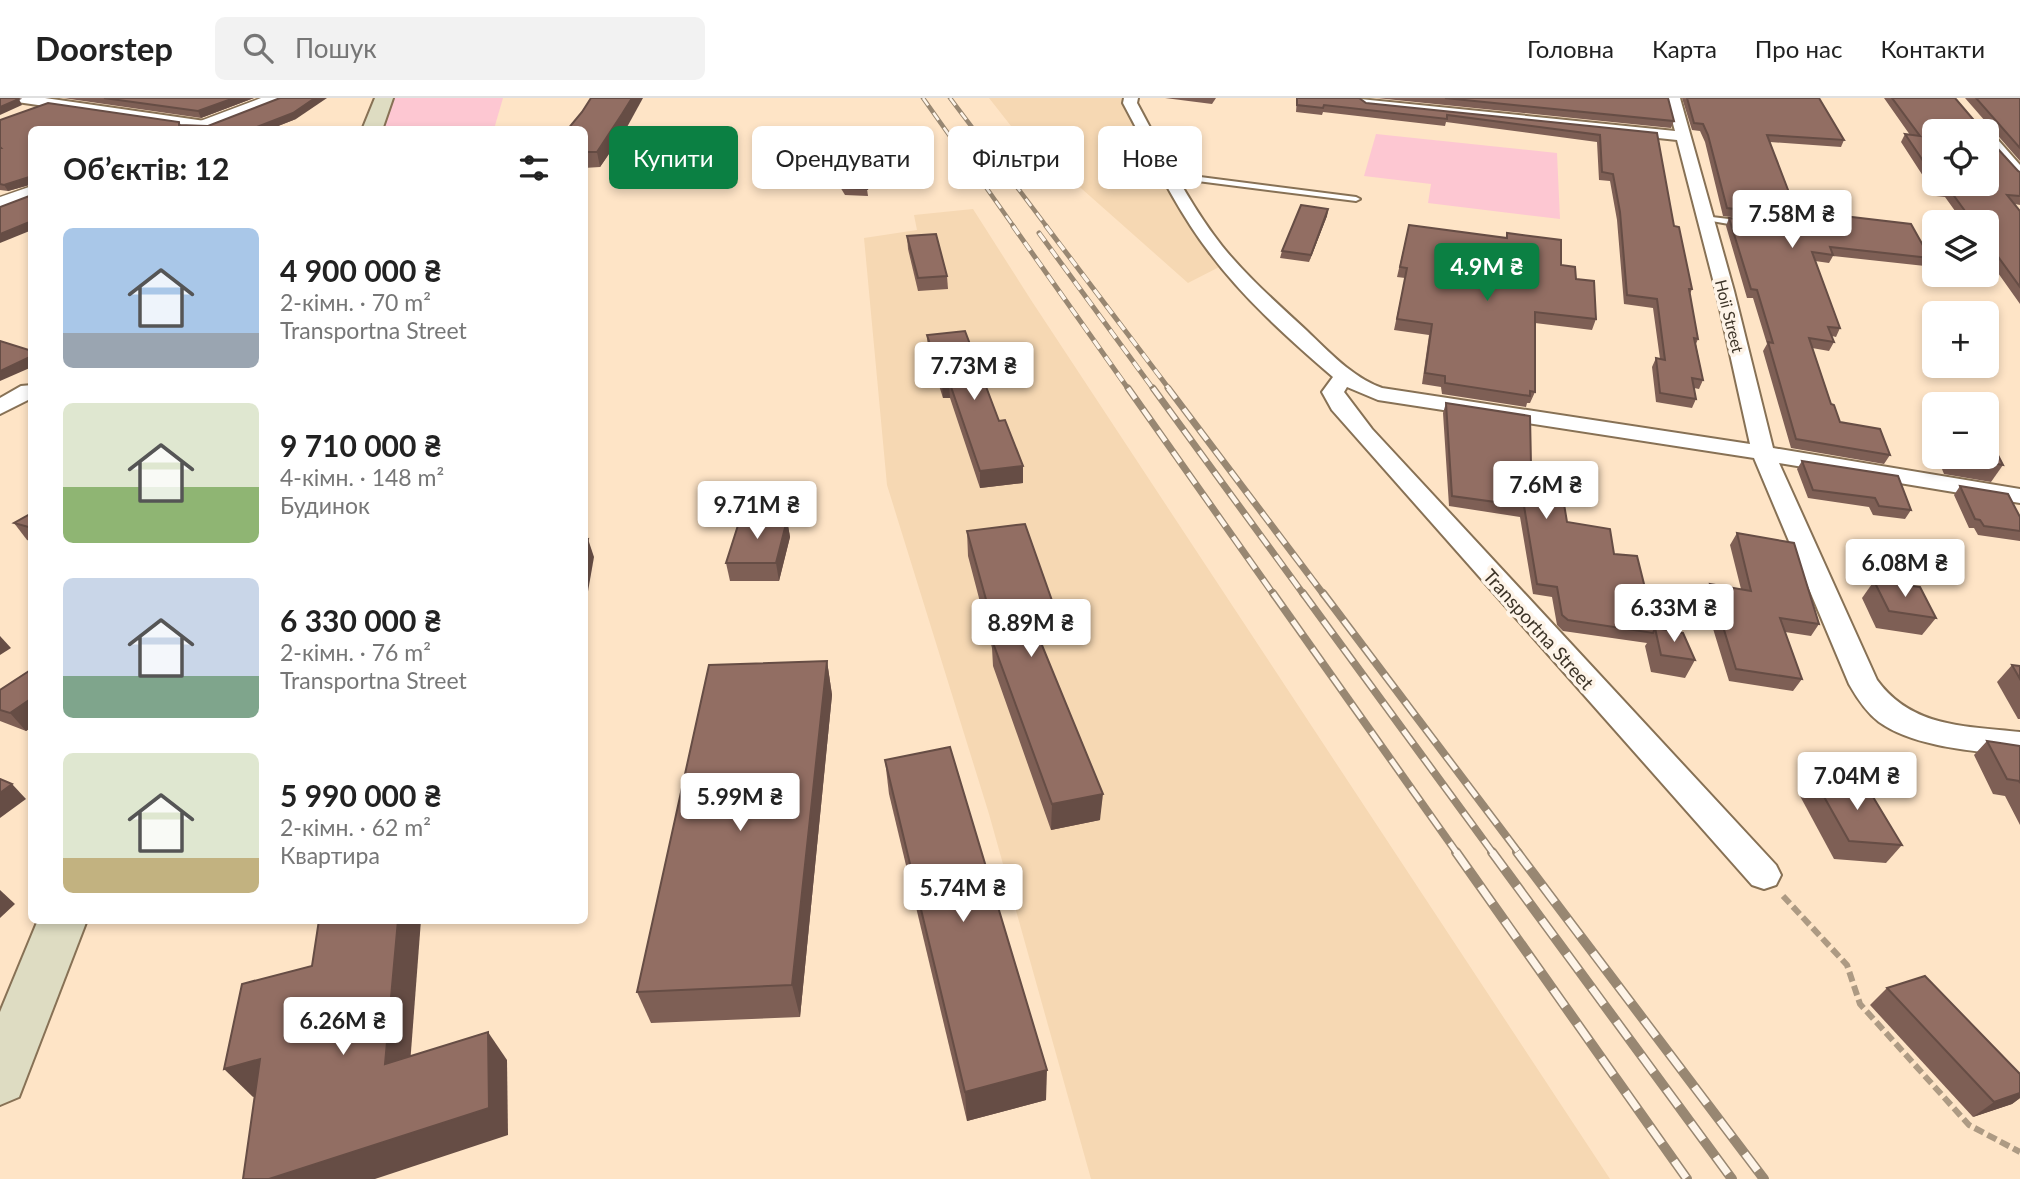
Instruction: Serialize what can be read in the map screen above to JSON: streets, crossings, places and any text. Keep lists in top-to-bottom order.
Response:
{
  "streets": {
    "street": ["Hoii Street", "Transportna Street"]
  },
  "page": {
    "header": "Doorstep",
    "search": "Пошук",
    "nav": [
      "Головна",
      "Карта",
      "Про нас",
      "Контакти"
    ],
    "map_buttons": ["+", "−"],
    "chip": [
      "Купити",
      "Орендувати",
      "Фільтри",
      "Нове"
    ],
    "heading": "Об’єктів: 12",
    "price": [
      "7.58M ₴",
      "4.9M ₴",
      "7.73M ₴",
      "7.6M ₴",
      "9.71M ₴",
      "6.08M ₴",
      "6.33M ₴",
      "8.89M ₴",
      "7.04M ₴",
      "5.99M ₴",
      "5.74M ₴",
      "6.26M ₴"
    ],
    "list": [
      {
        "name": "4 900 000 ₴",
        "note": "2-кімн. · 70 m² · Transportna Street"
      },
      {
        "name": "9 710 000 ₴",
        "note": "4-кімн. · 148 m² · Будинок"
      },
      {
        "name": "6 330 000 ₴",
        "note": "2-кімн. · 76 m² · Transportna Street"
      },
      {
        "name": "5 990 000 ₴",
        "note": "2-кімн. · 62 m² · Квартира"
      }
    ]
  }
}
